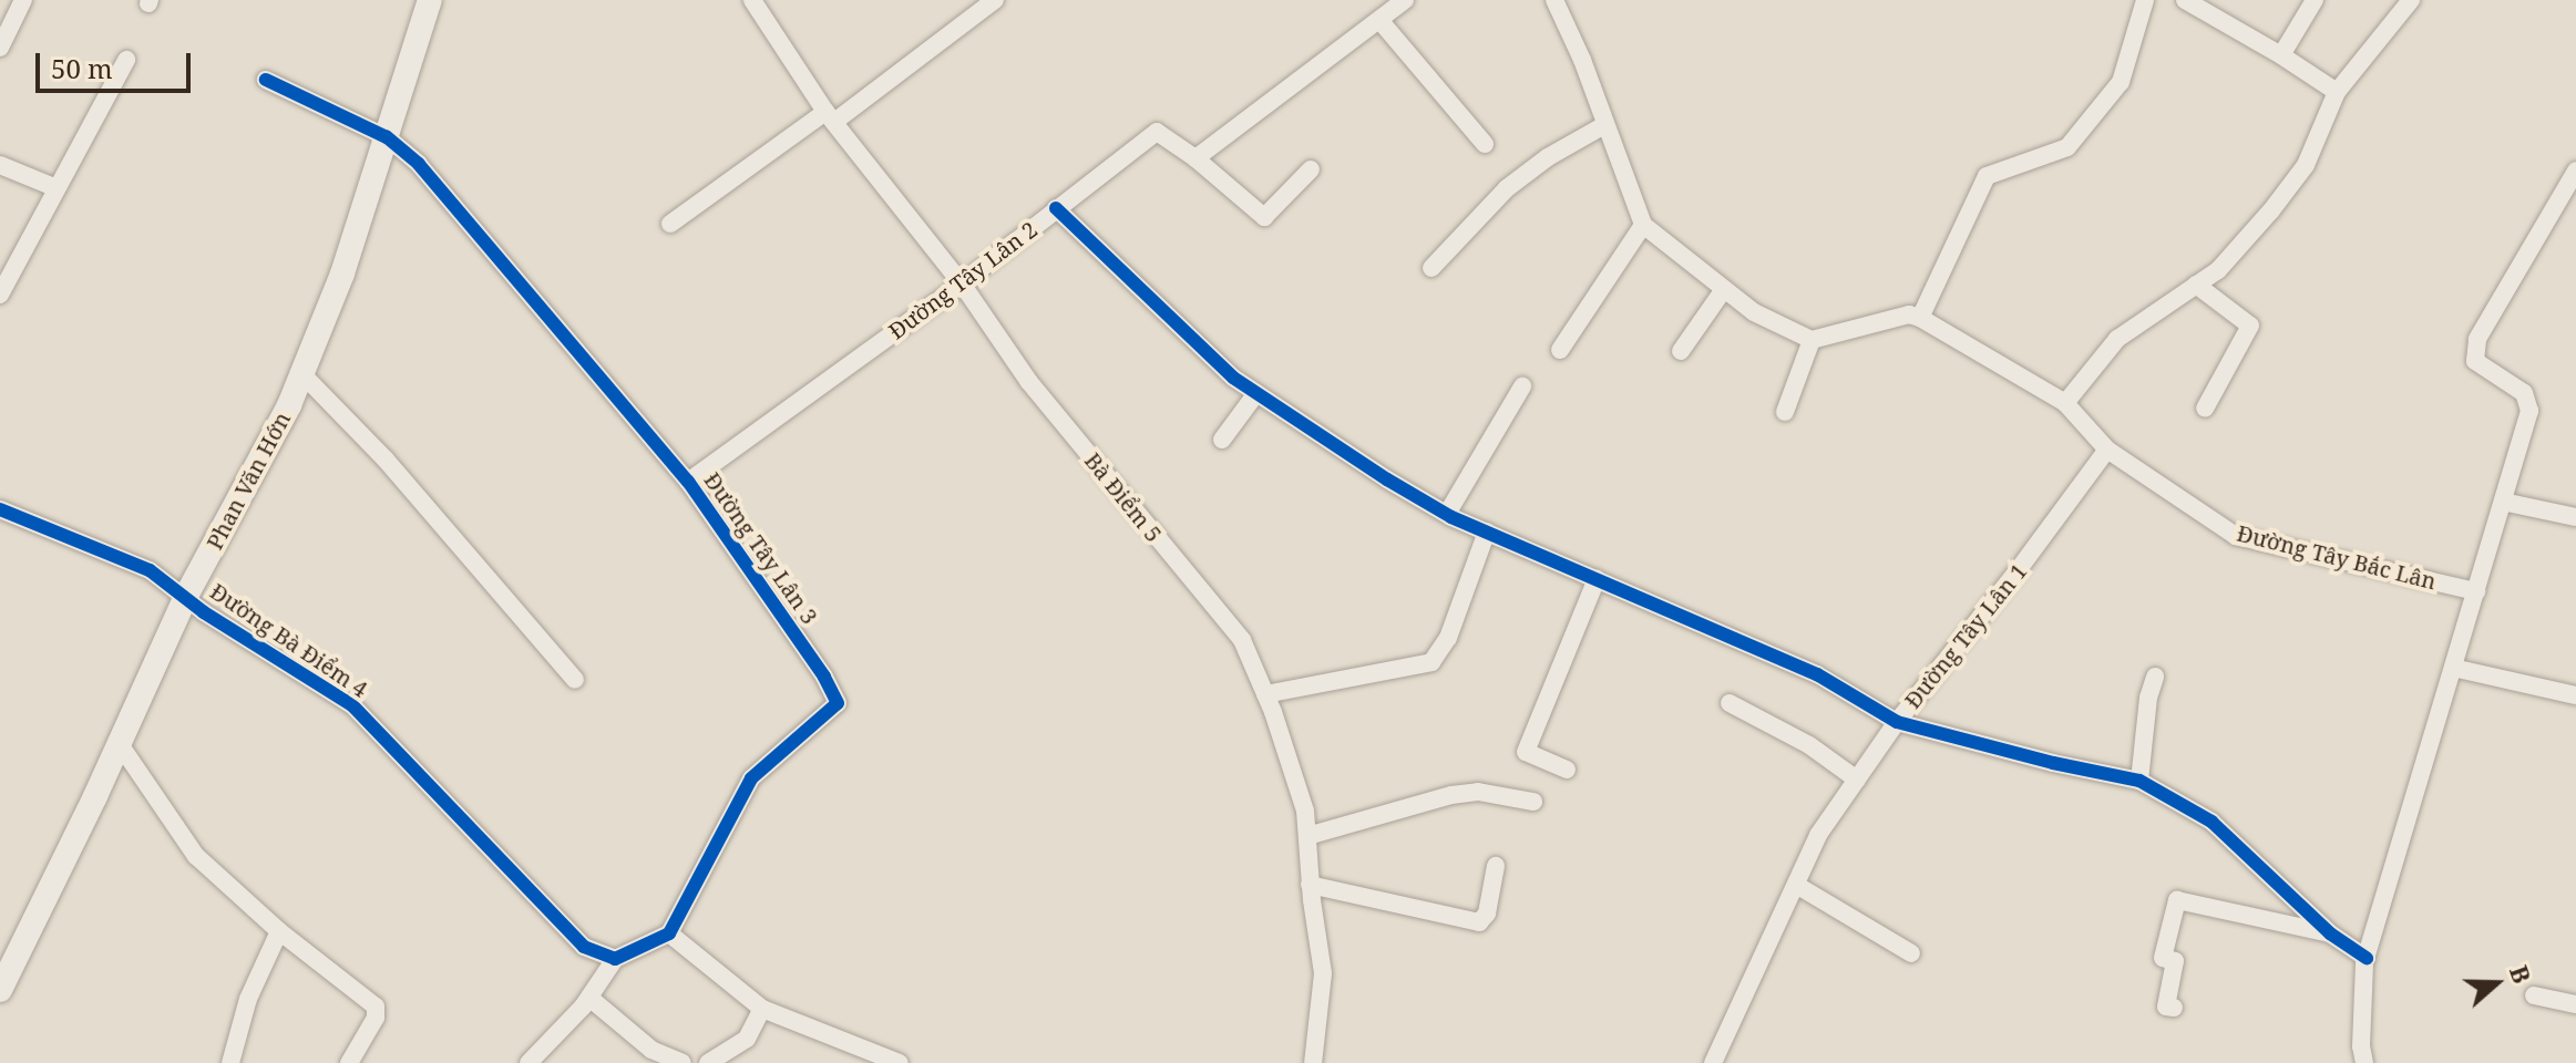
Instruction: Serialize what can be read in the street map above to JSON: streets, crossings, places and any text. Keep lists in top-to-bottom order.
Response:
{
  "streets": {
    "main road": ["Phan Văn Hớn"],
    "street": [
      "Đường Tây Lân 2",
      "Bà Điểm 5",
      "Đường Tây Lân 3",
      "Đường Tây Bắc Lân",
      "Đường Tây Lân 1",
      "Đường Bà Điểm 4"
    ]
  },
  "crossings": [
    ["Đường Tây Lân 2", "Bà Điểm 5"],
    ["Đường Tây Lân 2", "Đường Tây Lân 3"],
    ["Phan Văn Hớn", "Đường Tây Lân 3"],
    ["Phan Văn Hớn", "Đường Bà Điểm 4"],
    ["Đường Tây Bắc Lân", "Đường Tây Lân 1"]
  ],
  "scale_bar": "50 m",
  "north": "right"
}
